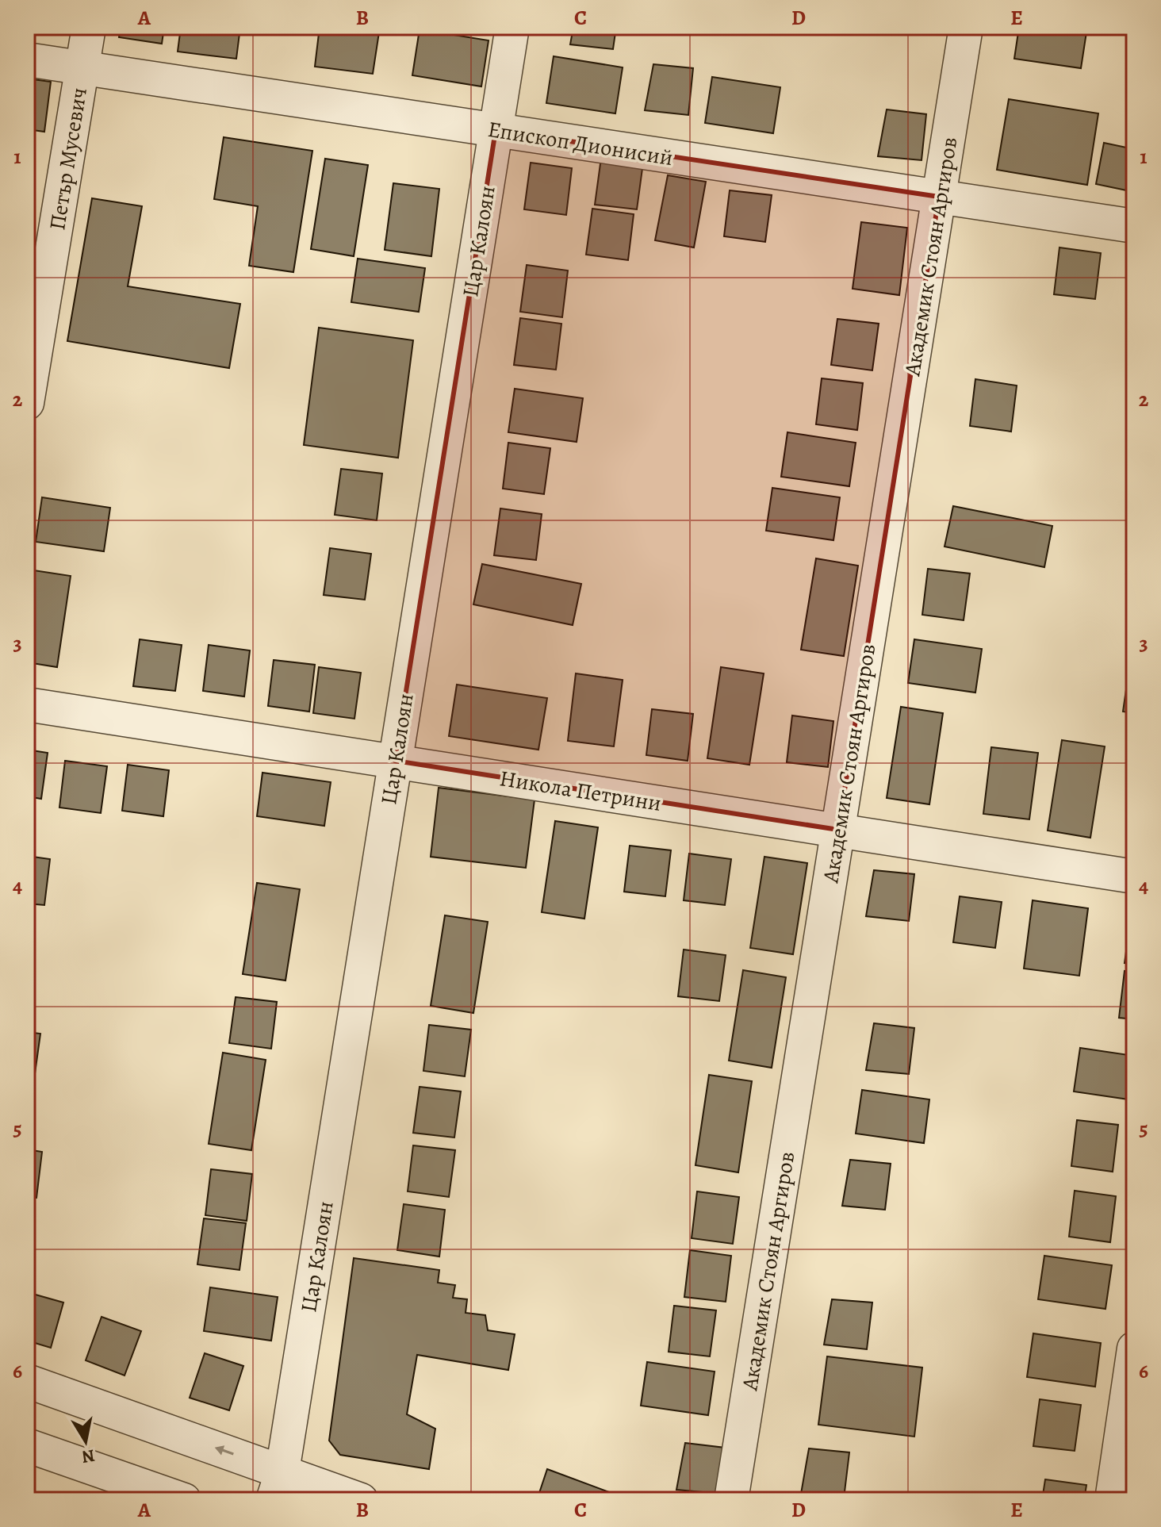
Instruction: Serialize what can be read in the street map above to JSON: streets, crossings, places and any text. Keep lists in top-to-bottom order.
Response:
{
  "streets": {
    "street": [
      "Епископ Дионисий",
      "Петър Мусевич",
      "Цар Калоян",
      "Академик Стоян Аргиров",
      "Никола Петрини"
    ]
  },
  "crossings": [
    ["Епископ Дионисий", "Петър Мусевич"],
    ["Епископ Дионисий", "Цар Калоян"],
    ["Епископ Дионисий", "Академик Стоян Аргиров"],
    ["Цар Калоян", "Никола Петрини"],
    ["Академик Стоян Аргиров", "Никола Петрини"]
  ],
  "north": "bottom",
  "grid": {
    "columns": [
      "A",
      "B",
      "C",
      "D",
      "E"
    ],
    "rows": [
      "1",
      "2",
      "3",
      "4",
      "5",
      "6"
    ]
  }
}
